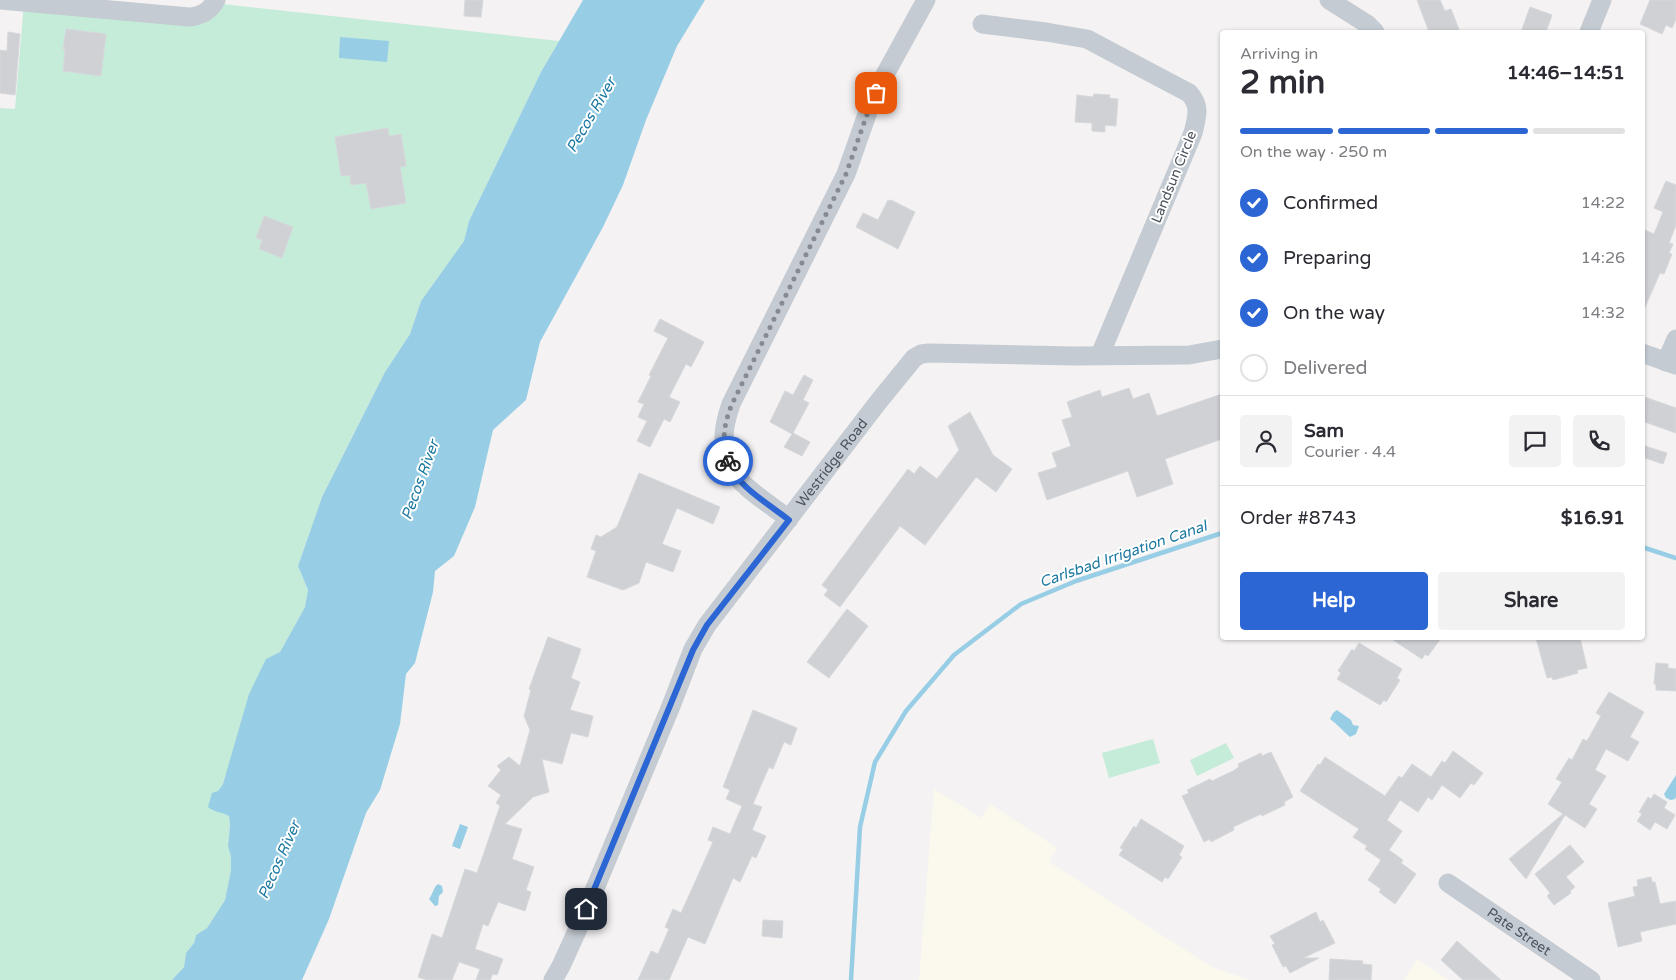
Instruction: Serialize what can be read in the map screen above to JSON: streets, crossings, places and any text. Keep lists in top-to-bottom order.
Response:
{
  "streets": {
    "street": ["Landsun Circle", "Westridge Road", "Pate Street"]
  },
  "crossings": [
    ["Landsun Circle", "Westridge Road"]
  ],
  "water": ["Pecos River", "Carlsbad Irrigation Canal"],
  "page": {
    "heading": ["2 min", "Arriving in", "14:46–14:51"],
    "panel": [
      "Sam",
      "Courier · 4.4",
      "Order #8743",
      "$16.91"
    ],
    "bar": "On the way · 250 m",
    "list": [
      ["Confirmed", "14:22"],
      ["Preparing", "14:26"],
      ["On the way", "14:32"],
      "Delivered"
    ],
    "buttons": ["Help", "Share"]
  }
}
